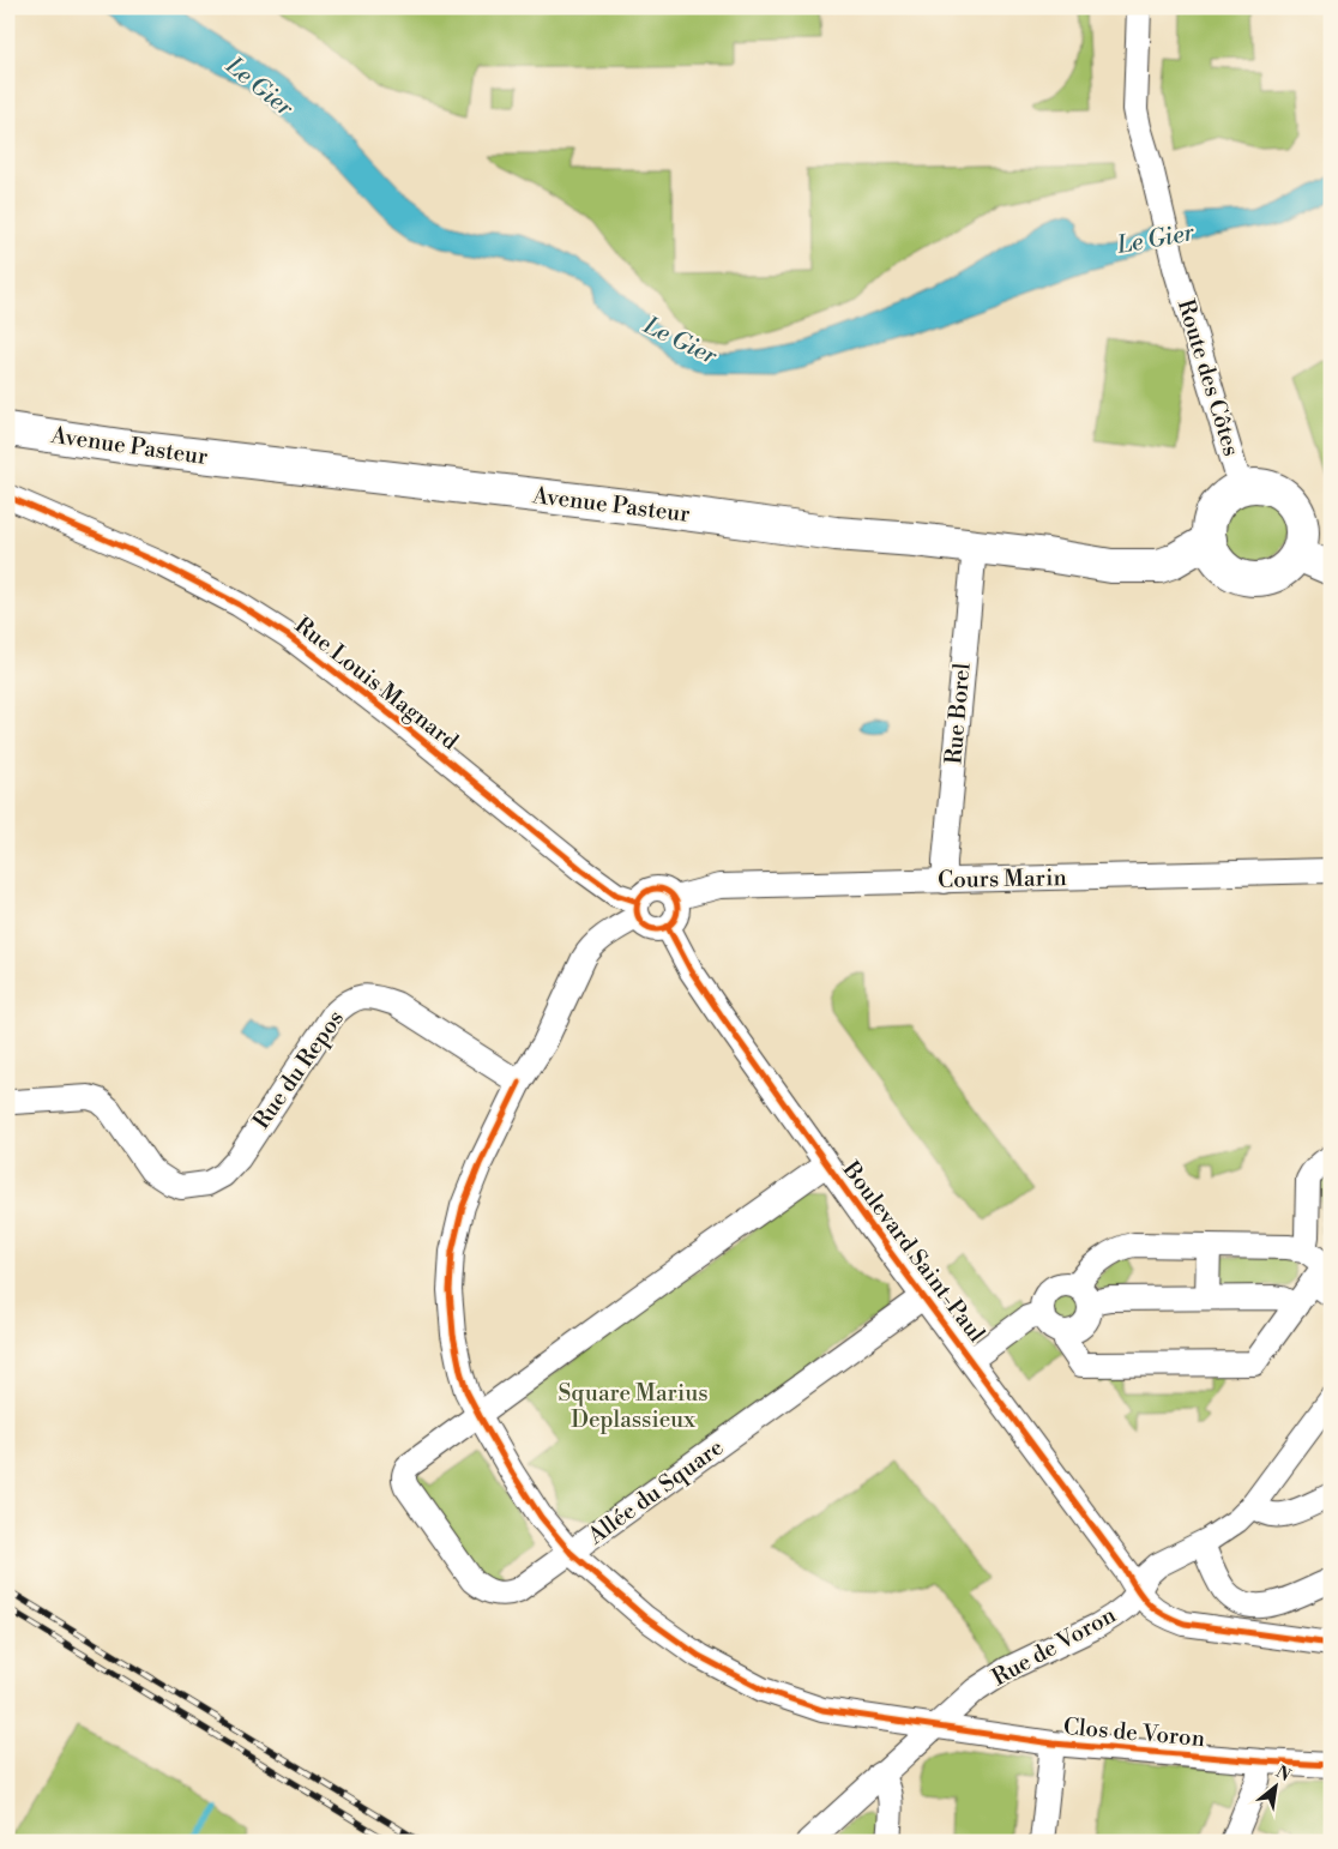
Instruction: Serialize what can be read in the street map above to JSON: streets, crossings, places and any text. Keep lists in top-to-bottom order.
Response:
{
  "streets": {
    "main road": ["Avenue Pasteur"],
    "street": [
      "Route des Côtes",
      "Rue Louis Magnard",
      "Rue Borel",
      "Cours Marin",
      "Rue du Repos",
      "Boulevard Saint-Paul",
      "Allée du Square",
      "Rue de Voron",
      "Clos de Voron"
    ]
  },
  "crossings": [
    ["Route des Côtes", "Avenue Pasteur"],
    ["Avenue Pasteur", "Rue Borel"],
    ["Rue Louis Magnard", "Cours Marin"],
    ["Rue Louis Magnard", "Boulevard Saint-Paul"],
    ["Rue Borel", "Cours Marin"],
    ["Cours Marin", "Boulevard Saint-Paul"],
    ["Rue du Repos", "Clos de Voron"],
    ["Boulevard Saint-Paul", "Allée du Square"],
    ["Boulevard Saint-Paul", "Rue de Voron"],
    ["Allée du Square", "Clos de Voron"],
    ["Rue de Voron", "Clos de Voron"]
  ],
  "water": ["Le Gier"],
  "parks": ["Square Marius Deplassieux"],
  "north": "top right"
}
